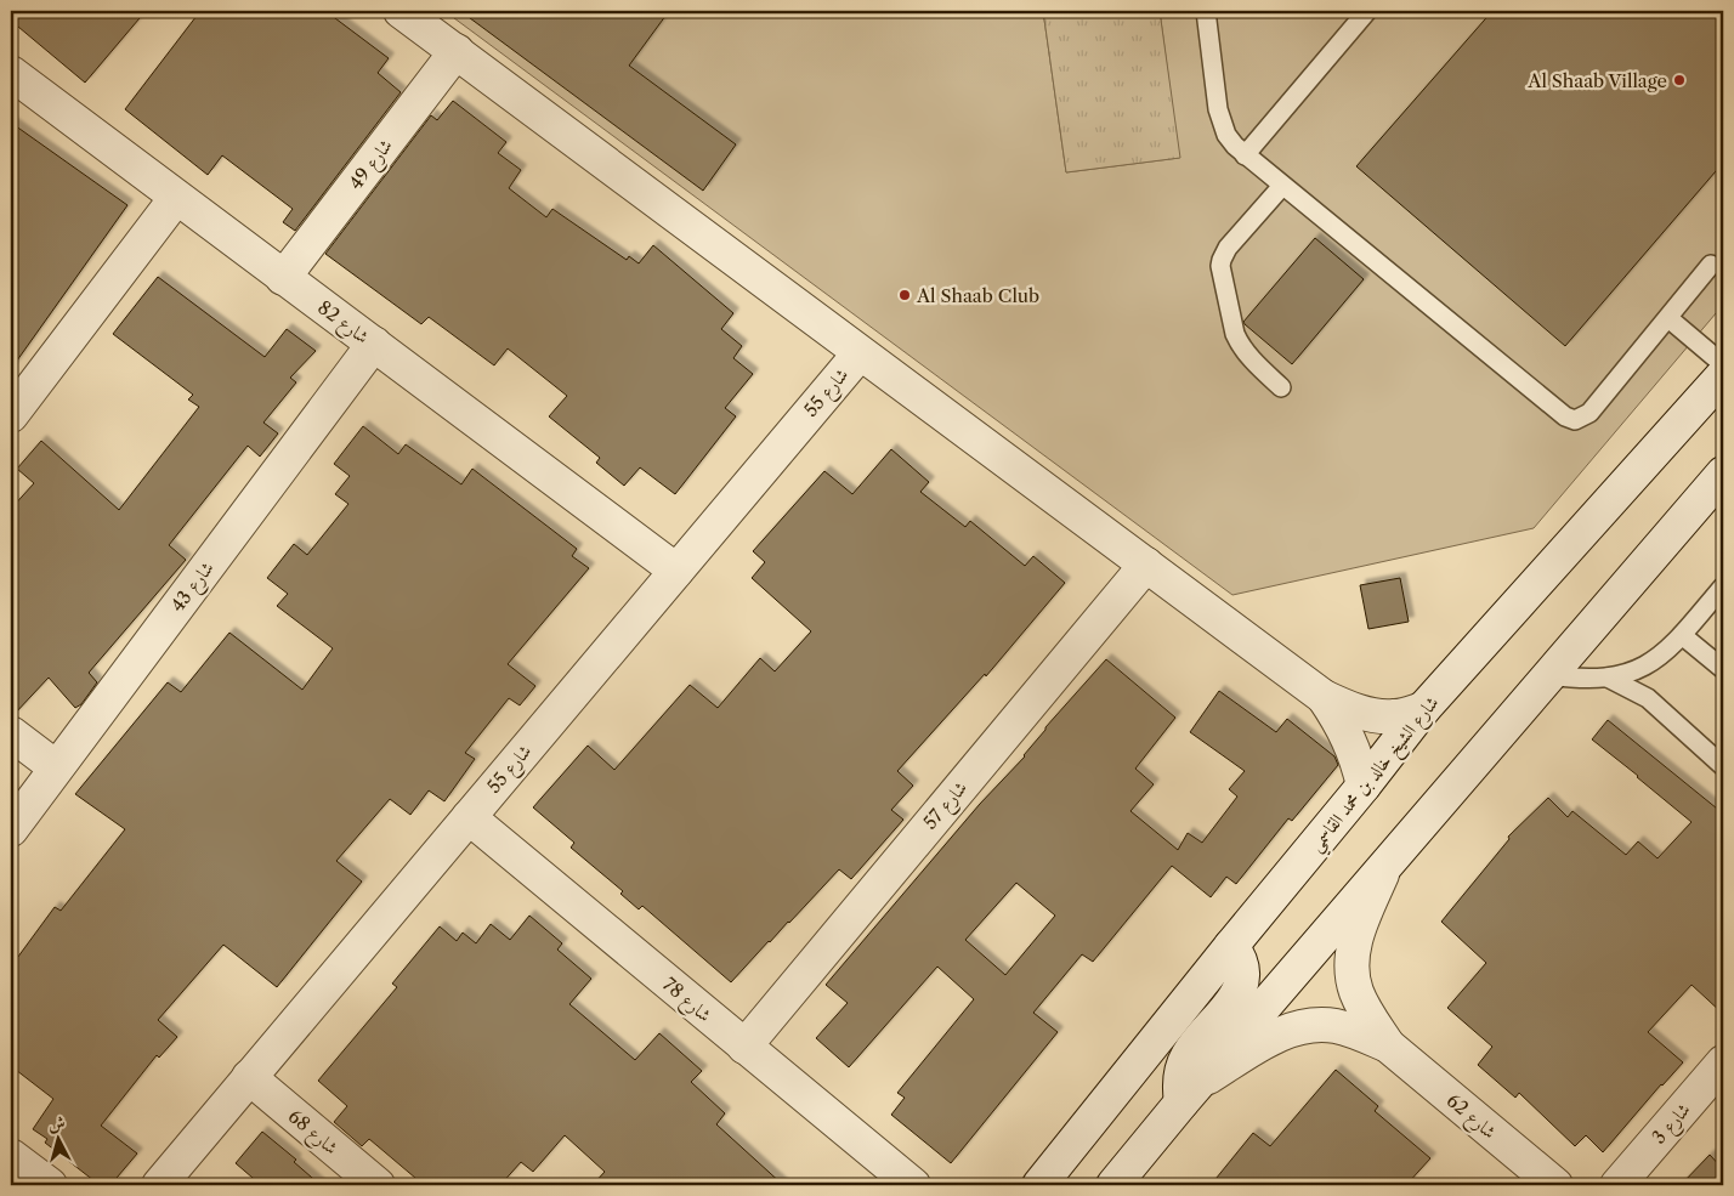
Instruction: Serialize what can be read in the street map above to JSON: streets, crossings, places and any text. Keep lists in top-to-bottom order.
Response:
{
  "streets": {
    "street": [
      "شارع 49",
      "شارع 82",
      "شارع 55",
      "شارع 43",
      "شارع الشيخ خالد بن محمد القاسمي",
      "شارع 57",
      "شارع 78",
      "شارع 62",
      "شارع 3",
      "شارع 68"
    ]
  },
  "crossings": [
    ["شارع 49", "شارع 82"],
    ["شارع 82", "شارع 55"],
    ["شارع 82", "شارع 43"],
    ["شارع 55", "شارع 78"],
    ["شارع 55", "شارع 68"],
    ["شارع 57", "شارع 78"]
  ],
  "places": ["Al Shaab Village", "Al Shaab Club"],
  "north": "top"
}
